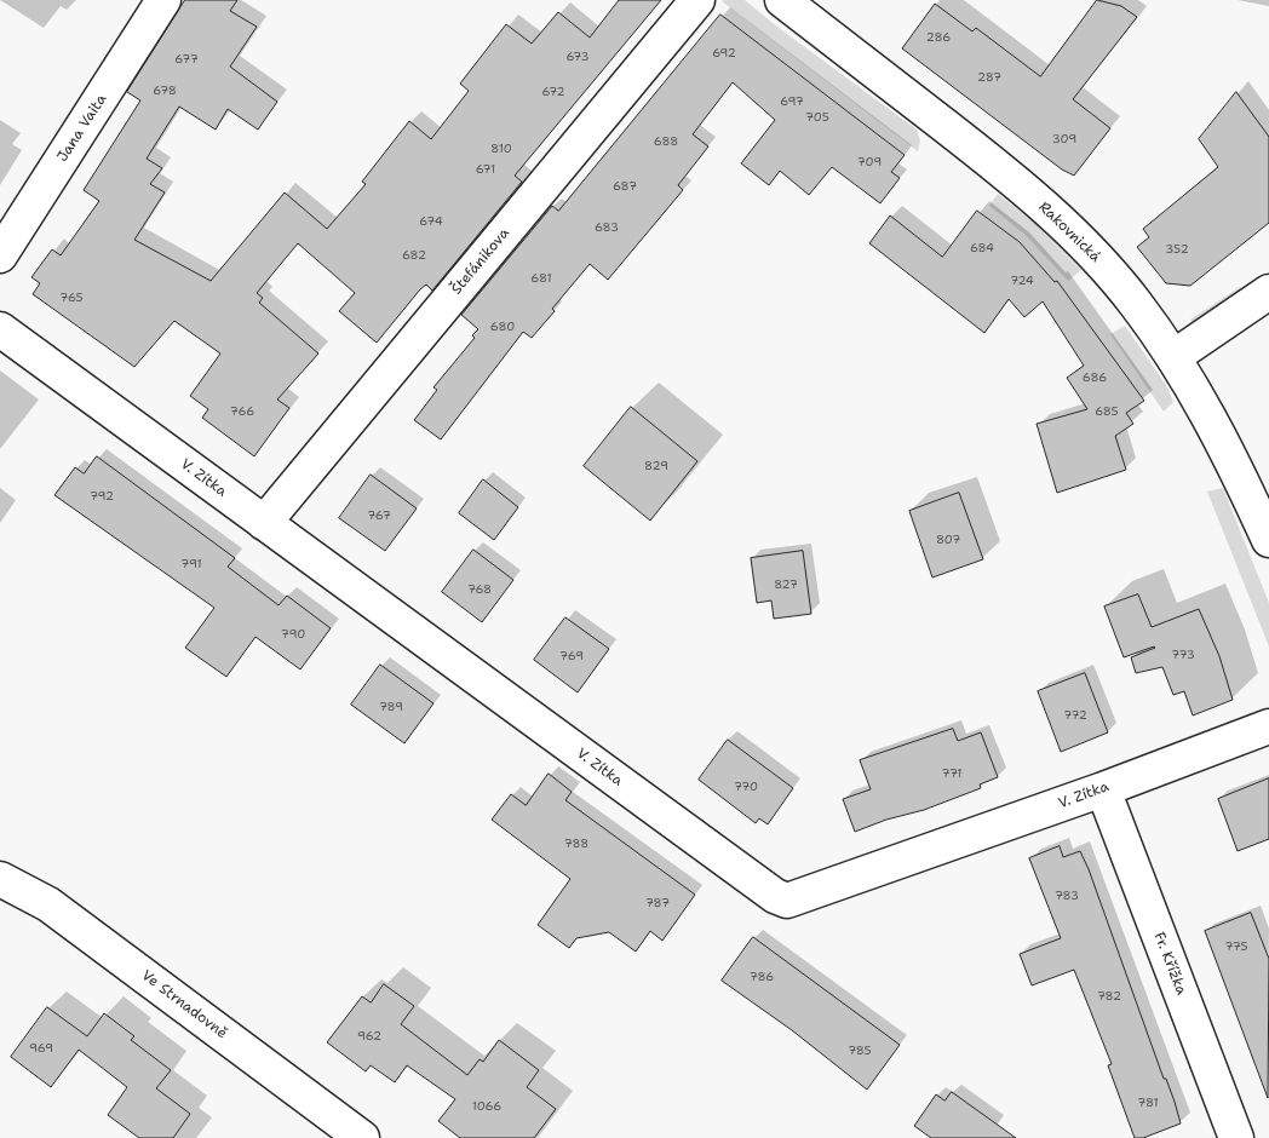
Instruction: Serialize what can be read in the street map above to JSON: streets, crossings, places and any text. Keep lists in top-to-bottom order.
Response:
{
  "streets": {
    "street": [
      "Jana Vaita",
      "Rakovnická",
      "Štefánikova",
      "V. Zítka",
      "Fr. Křížka",
      "Ve Strnadovně"
    ]
  },
  "crossings": [
    ["Štefánikova", "V. Zítka"],
    ["V. Zítka", "Fr. Křížka"]
  ],
  "house_numbers": [
    "286",
    "692",
    "673",
    "677",
    "287",
    "678",
    "672",
    "697",
    "705",
    "309",
    "688",
    "810",
    "709",
    "671",
    "687",
    "674",
    "683",
    "684",
    "352",
    "682",
    "681",
    "724",
    "765",
    "680",
    "686",
    "766",
    "685",
    "829",
    "792",
    "767",
    "807",
    "791",
    "827",
    "768",
    "790",
    "773",
    "769",
    "789",
    "772",
    "771",
    "770",
    "788",
    "783",
    "787",
    "775",
    "786",
    "782",
    "962",
    "969",
    "785",
    "781",
    "1066"
  ]
}
